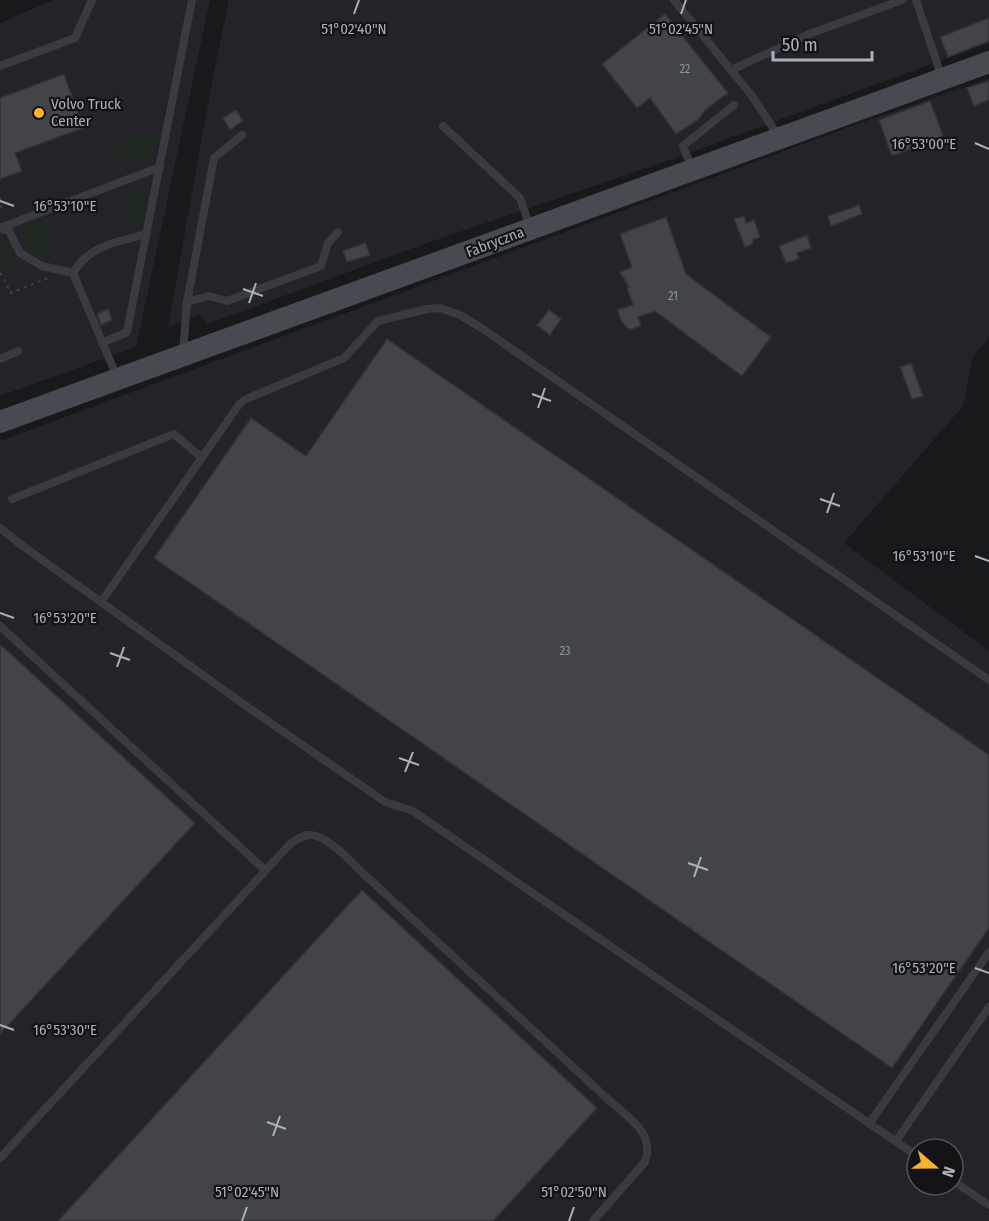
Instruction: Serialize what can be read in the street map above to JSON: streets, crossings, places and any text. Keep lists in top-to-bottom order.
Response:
{
  "streets": {
    "main road": ["Fabryczna"]
  },
  "places": ["Volvo Truck Center"],
  "house_numbers": ["22", "21", "23"],
  "scale_bar": "50 m",
  "north": "right",
  "coordinates": [
    "51°02'40\"N",
    "51°02'45\"N",
    "16°53'00\"E",
    "16°53'10\"E",
    "16°53'20\"E",
    "16°53'30\"E",
    "51°02'50\"N"
  ]
}
